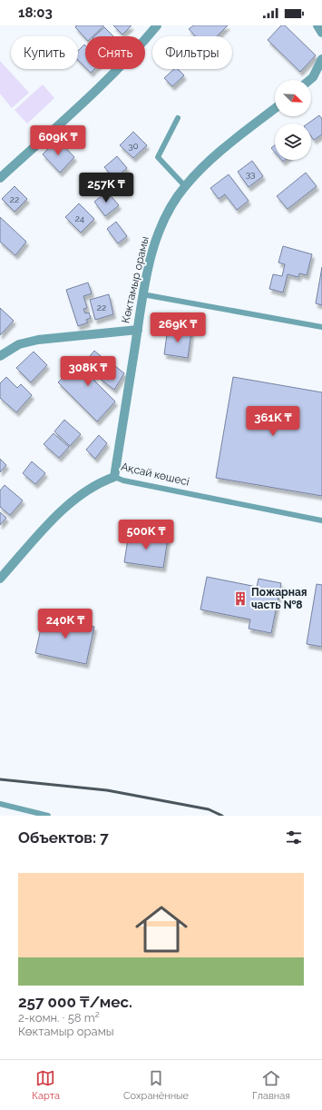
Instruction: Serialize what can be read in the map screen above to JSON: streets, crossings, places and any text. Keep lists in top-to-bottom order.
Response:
{
  "streets": {
    "street": ["Көктамыр орамы", "Ақсай көшесі"]
  },
  "places": {
    "building": ["Пожарная часть №8"]
  },
  "house_numbers": [
    "30",
    "33",
    "22",
    "24",
    "22"
  ],
  "north": "bottom right",
  "page": {
    "status": "18:03",
    "chip": ["Купить", "Снять", "Фильтры"],
    "price": [
      "609K ₸",
      "257K ₸",
      "269K ₸",
      "308K ₸",
      "361K ₸",
      "500K ₸",
      "240K ₸"
    ],
    "heading": "Объектов: 7",
    "list": [
      {
        "name": "257 000 ₸/мес.",
        "note": "2-комн. · 58 m² · Көктамыр орамы"
      }
    ],
    "tabs": ["Карта", "Сохранённые", "Главная"]
  }
}
